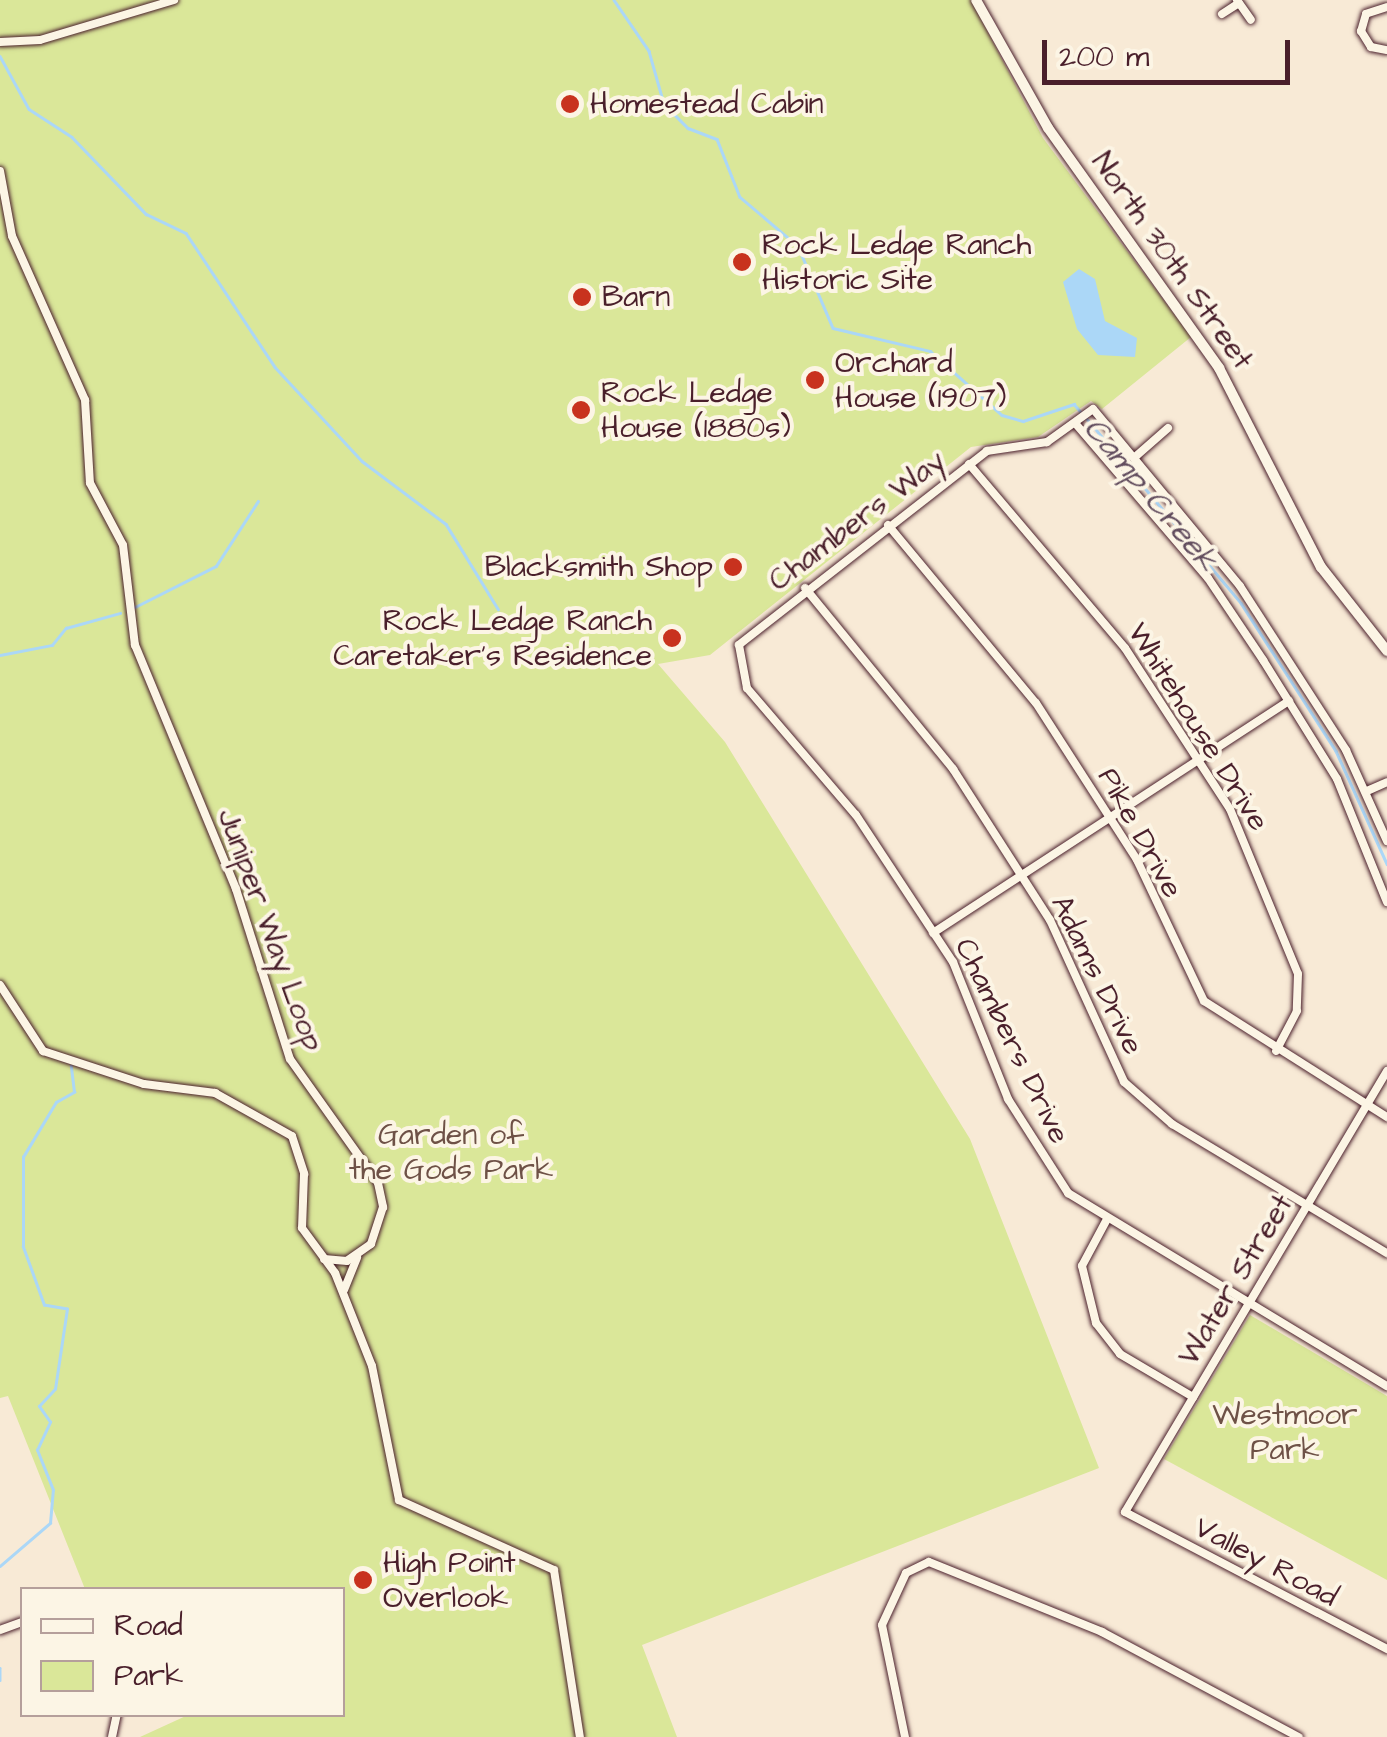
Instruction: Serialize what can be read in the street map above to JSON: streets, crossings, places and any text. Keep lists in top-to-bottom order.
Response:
{
  "streets": {
    "main road": ["North 30th Street"],
    "street": [
      "Chambers Way",
      "Whitehouse Drive",
      "Pike Drive",
      "Juniper Way Loop",
      "Adams Drive",
      "Chambers Drive",
      "Water Street",
      "Valley Road"
    ]
  },
  "crossings": [
    ["Chambers Way", "Whitehouse Drive"],
    ["Chambers Way", "Pike Drive"],
    ["Chambers Way", "Adams Drive"],
    ["Chambers Way", "Chambers Drive"],
    ["Whitehouse Drive", "Pike Drive"],
    ["Pike Drive", "Water Street"],
    ["Adams Drive", "Water Street"],
    ["Chambers Drive", "Water Street"],
    ["Water Street", "Valley Road"]
  ],
  "water": ["Camp Creek"],
  "parks": ["Garden of the Gods Park", "Westmoor Park"],
  "places": [
    "Homestead Cabin",
    "Rock Ledge Ranch Historic Site",
    "Barn",
    "Orchard House (1907)",
    "Rock Ledge House (1880s)",
    "Blacksmith Shop",
    "Rock Ledge Ranch Caretaker's Residence",
    "High Point Overlook"
  ],
  "legend": ["Road", "Park"],
  "scale_bar": "200 m"
}
